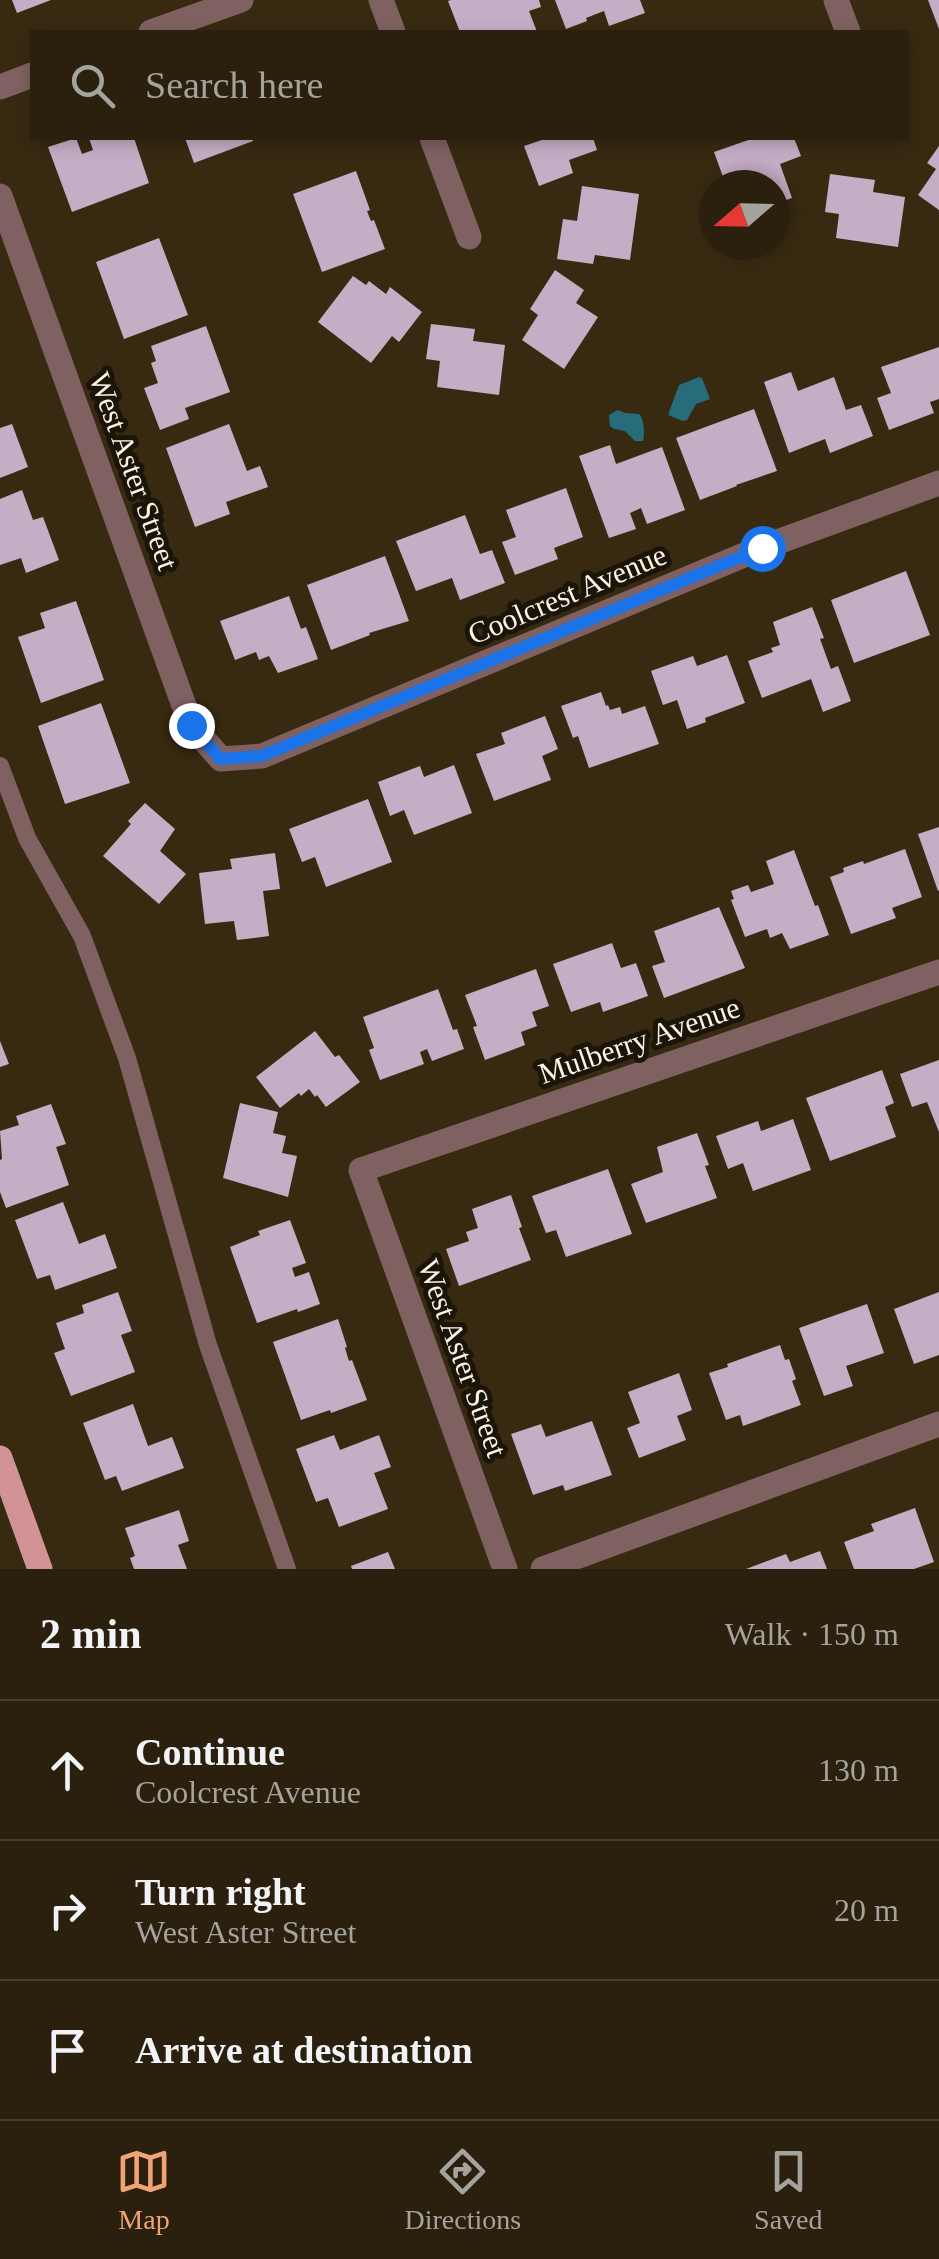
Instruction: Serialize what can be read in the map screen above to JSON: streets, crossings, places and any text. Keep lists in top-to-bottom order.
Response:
{
  "streets": {
    "street": ["West Aster Street", "Coolcrest Avenue", "Mulberry Avenue"]
  },
  "crossings": [
    ["West Aster Street", "Coolcrest Avenue"],
    ["West Aster Street", "Mulberry Avenue"]
  ],
  "north": "left",
  "page": {
    "search": "Search here",
    "heading": ["2 min", "Walk · 150 m"],
    "list": [
      ["Continue", "Coolcrest Avenue", "130 m"],
      ["Turn right", "West Aster Street", "20 m"],
      "Arrive at destination"
    ],
    "nav": ["Map", "Directions", "Saved"]
  }
}
